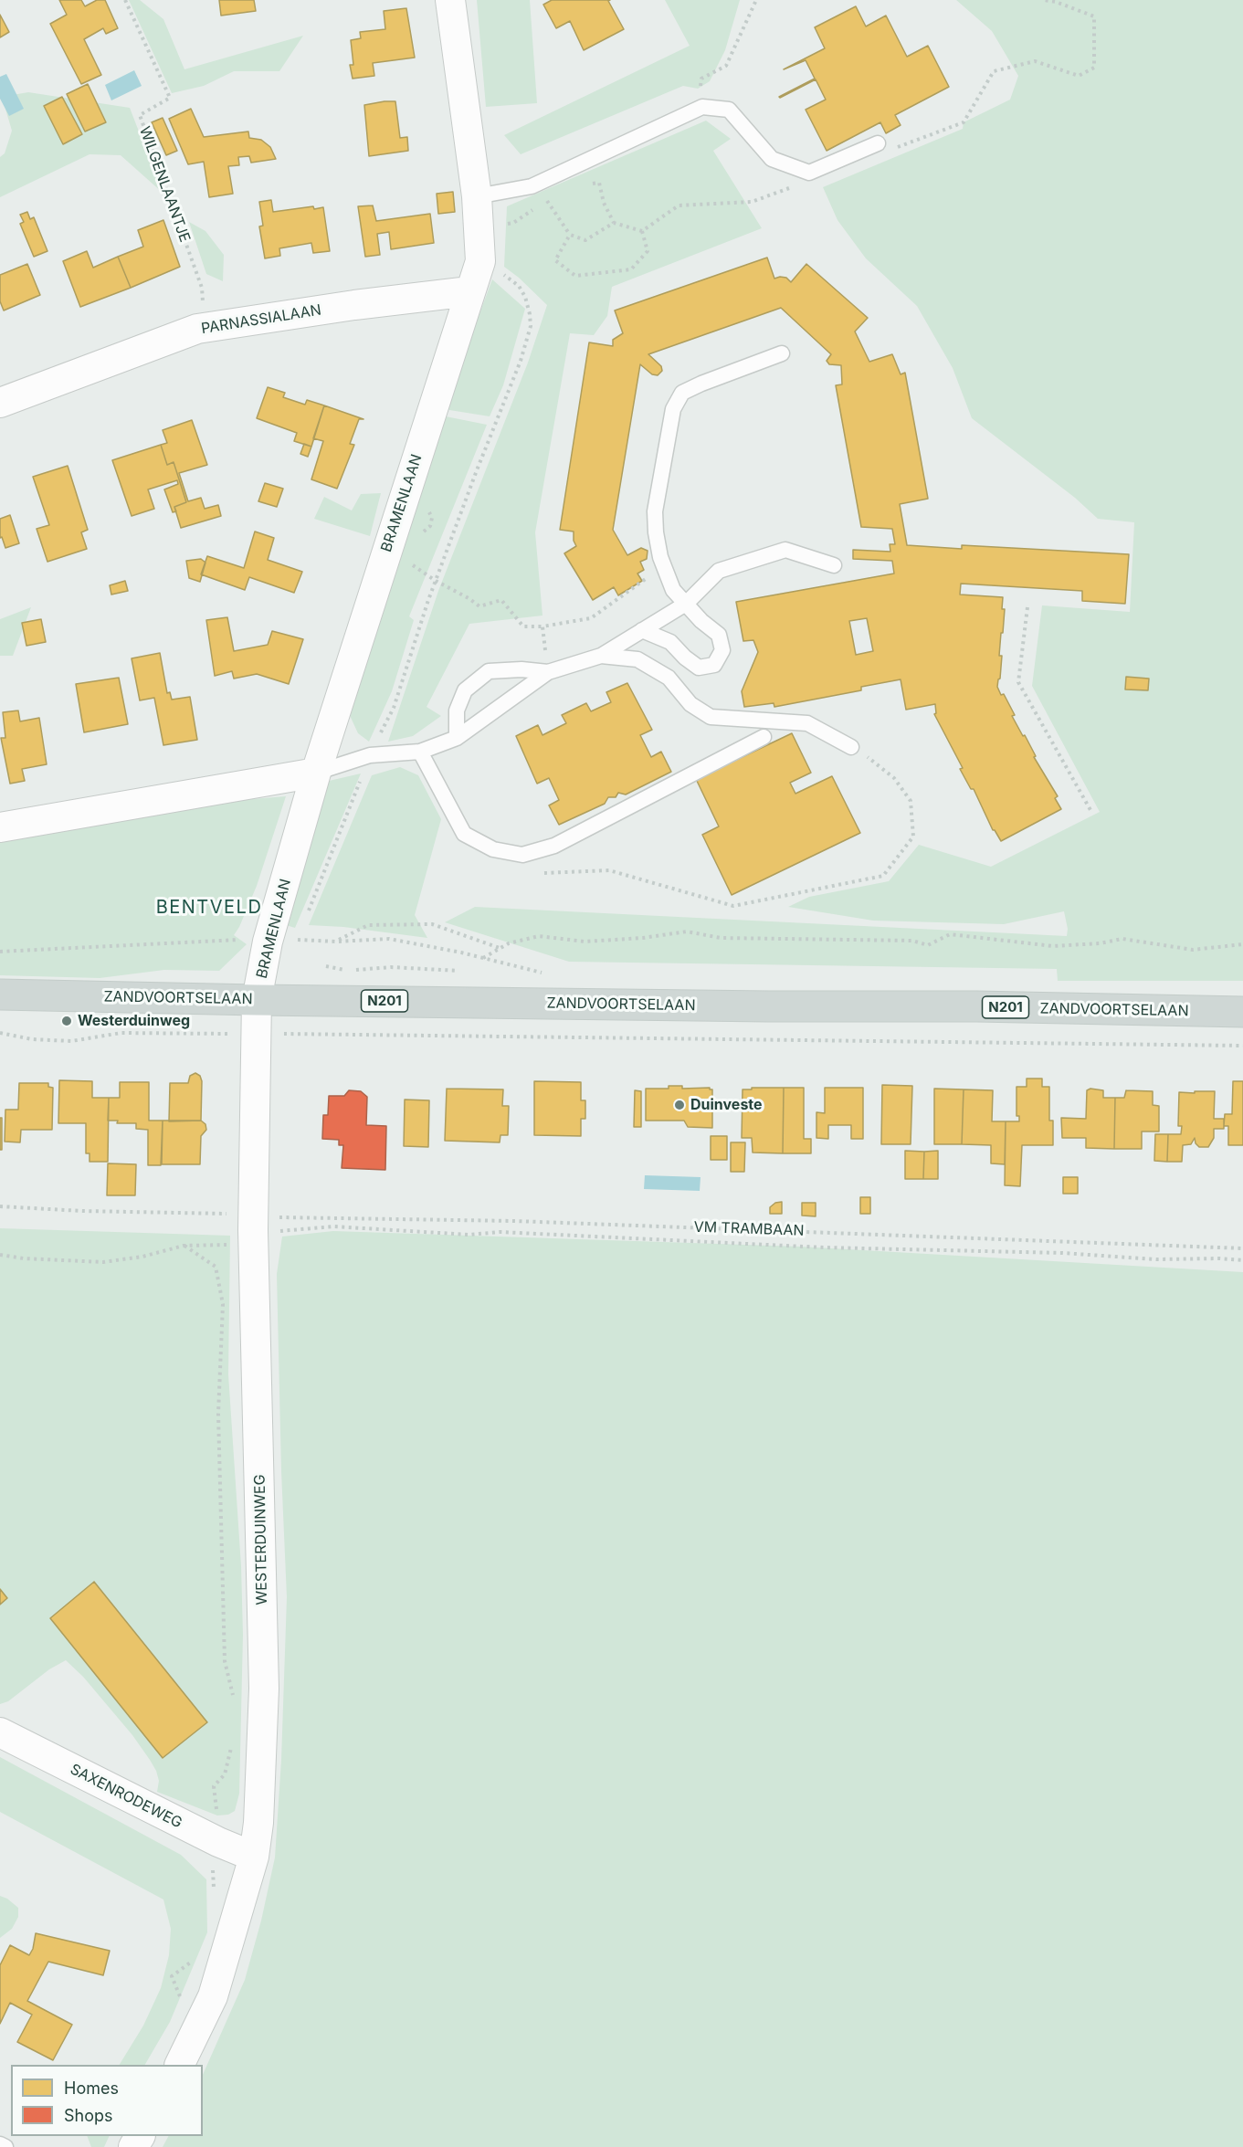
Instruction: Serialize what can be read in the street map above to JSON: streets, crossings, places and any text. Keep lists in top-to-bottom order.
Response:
{
  "streets": {
    "main road": ["ZANDVOORTSELAAN", "N201"],
    "street": [
      "PARNASSIALAAN",
      "BRAMENLAAN",
      "WESTERDUINWEG",
      "SAXENRODEWEG"
    ],
    "path": ["WILGENLAANTJE", "VM TRAMBAAN"]
  },
  "crossings": [
    ["WILGENLAANTJE", "PARNASSIALAAN"],
    ["PARNASSIALAAN", "BRAMENLAAN"],
    ["BRAMENLAAN", "ZANDVOORTSELAAN"],
    ["BRAMENLAAN", "WESTERDUINWEG"],
    ["ZANDVOORTSELAAN", "WESTERDUINWEG"],
    ["VM TRAMBAAN", "WESTERDUINWEG"],
    ["WESTERDUINWEG", "SAXENRODEWEG"]
  ],
  "districts": ["BENTVELD"],
  "places": ["Westerduinweg", "Duinveste"],
  "legend": ["Homes", "Shops"]
}
